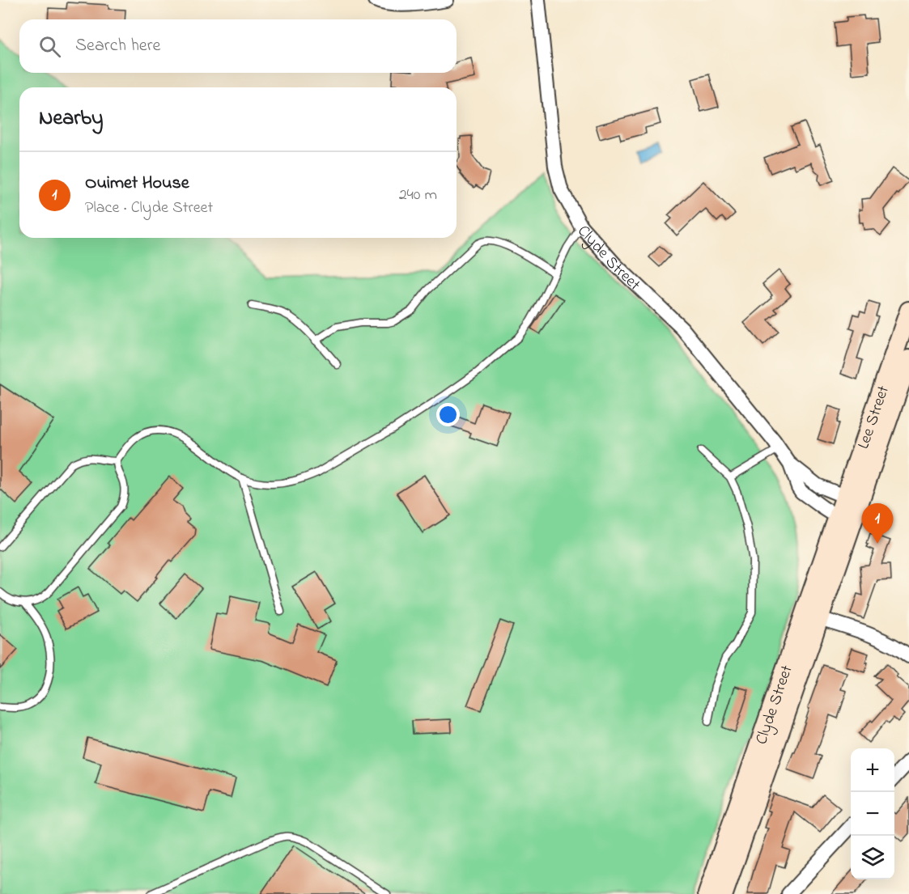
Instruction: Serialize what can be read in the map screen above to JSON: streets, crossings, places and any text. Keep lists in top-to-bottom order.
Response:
{
  "streets": {
    "main road": ["Clyde Street", "Lee Street"]
  },
  "crossings": [
    ["Clyde Street", "Lee Street"]
  ],
  "page": {
    "search": "Search here",
    "heading": "Nearby",
    "list": [
      {
        "mark": "1",
        "name": "Ouimet House",
        "note": "Place · Clyde Street",
        "value": "240 m"
      }
    ],
    "pins": "1",
    "map_buttons": ["+", "−"]
  }
}
